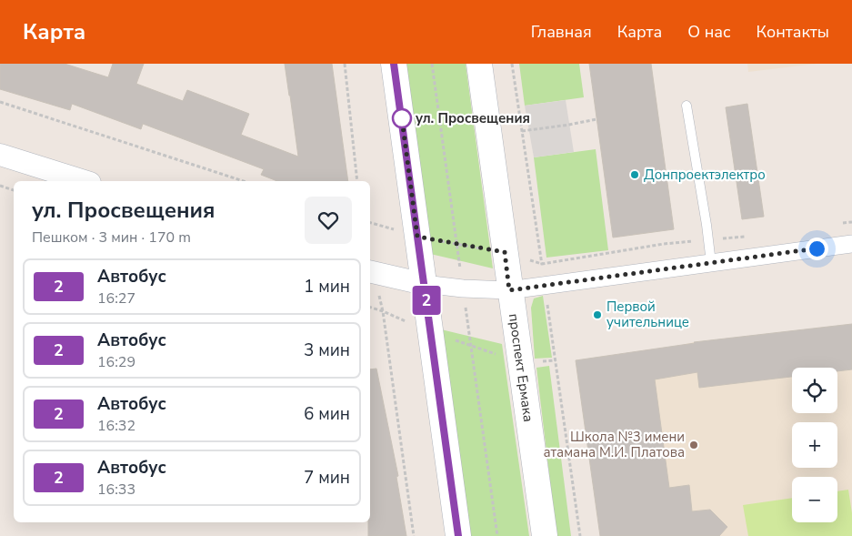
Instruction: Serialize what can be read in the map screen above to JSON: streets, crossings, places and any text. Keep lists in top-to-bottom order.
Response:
{
  "streets": {
    "main road": ["проспект Ермака"]
  },
  "places": [
    "ул. Просвещения",
    "Донпроектэлектро",
    "Первой учительнице",
    "Школа №3 имени атамана М.И. Платова"
  ],
  "lines": ["bus line 2"],
  "page": {
    "header": "Карта",
    "nav": [
      "Главная",
      "Карта",
      "О нас",
      "Контакты"
    ],
    "on_map": "2",
    "heading": ["ул. Просвещения", "Пешком · 3 мин · 170 m"],
    "list": [
      {
        "mark": "2",
        "name": "Автобус",
        "note": "16:27",
        "value": "1 мин"
      },
      {
        "mark": "2",
        "name": "Автобус",
        "note": "16:29",
        "value": "3 мин"
      },
      {
        "mark": "2",
        "name": "Автобус",
        "note": "16:32",
        "value": "6 мин"
      },
      {
        "mark": "2",
        "name": "Автобус",
        "note": "16:33",
        "value": "7 мин"
      }
    ],
    "map_buttons": ["+", "−"]
  }
}
